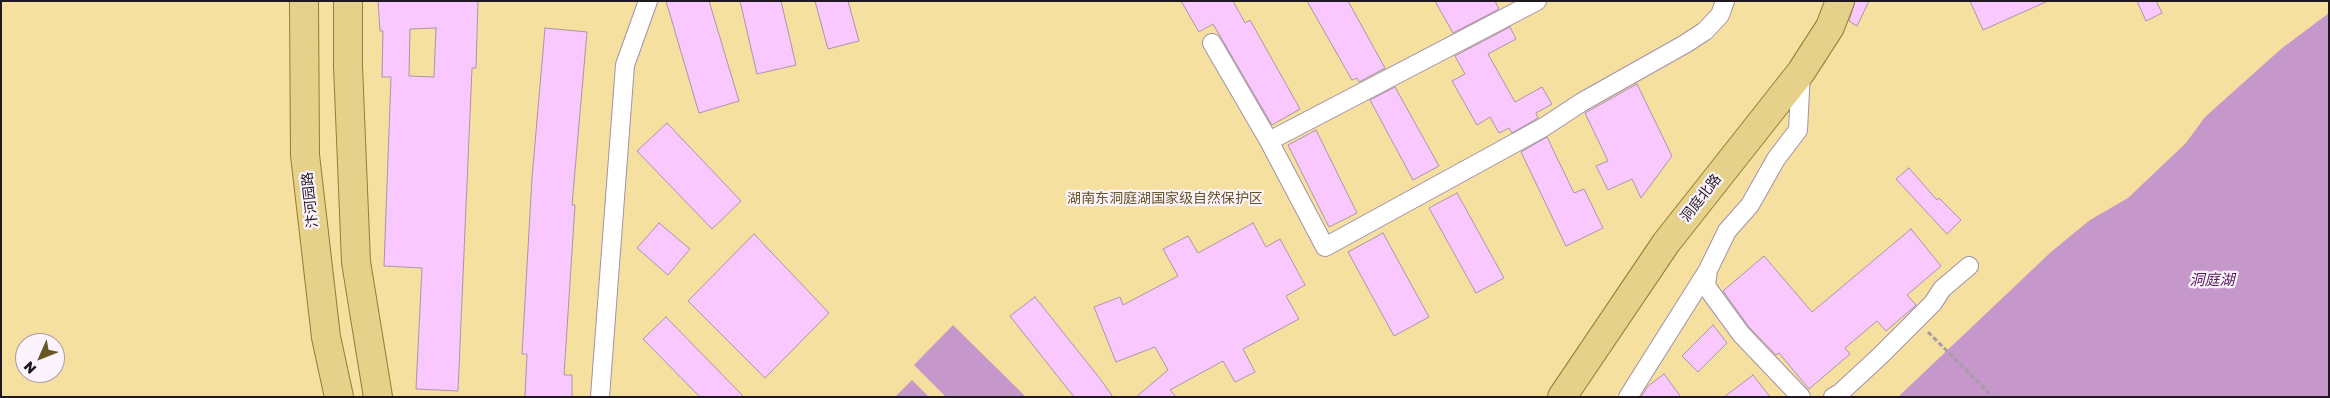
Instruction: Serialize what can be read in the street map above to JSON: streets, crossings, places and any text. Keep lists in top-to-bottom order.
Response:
{
  "streets": {
    "main road": ["洞庭北路", "汴河园路"]
  },
  "water": ["洞庭湖"],
  "parks": ["湖南东洞庭湖国家级自然保护区"],
  "north": "bottom left"
}
